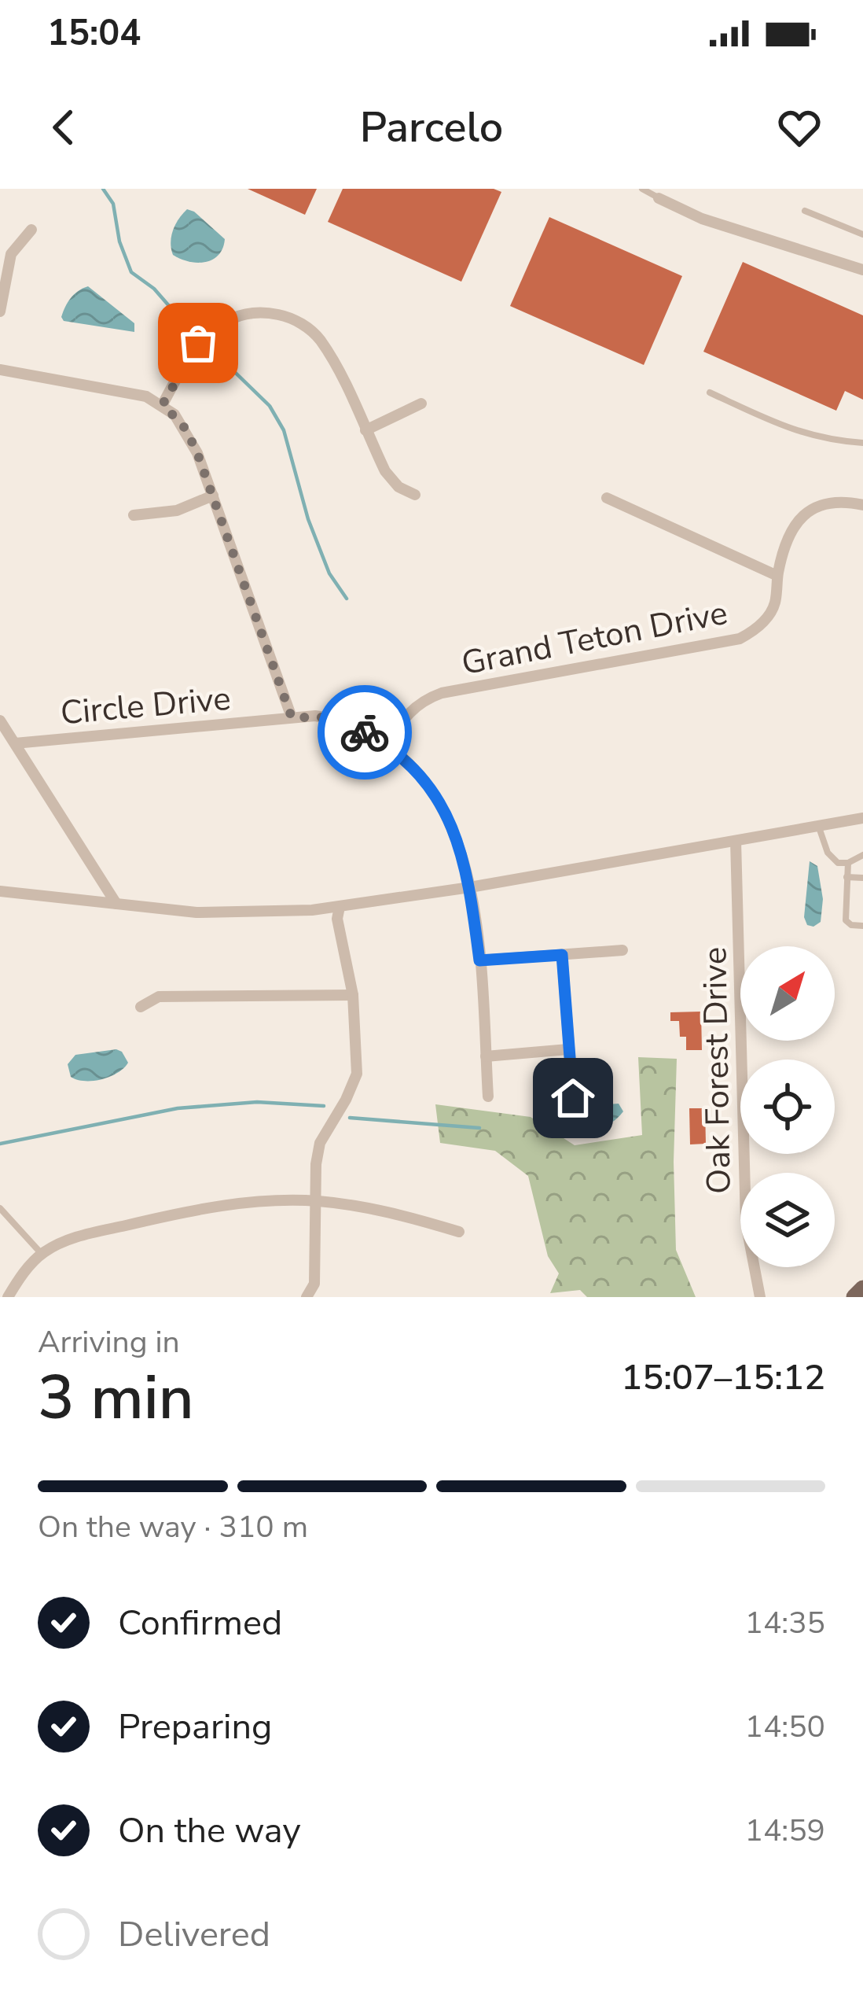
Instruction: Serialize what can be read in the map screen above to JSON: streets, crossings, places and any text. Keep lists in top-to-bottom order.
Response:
{
  "streets": {
    "street": ["Grand Teton Drive", "Circle Drive", "Oak Forest Drive"]
  },
  "crossings": [
    ["Grand Teton Drive", "Circle Drive"]
  ],
  "north": "top right",
  "page": {
    "status": "15:04",
    "header": "Parcelo",
    "heading": ["3 min", "Arriving in", "15:07–15:12"],
    "bar": "On the way · 310 m",
    "list": [
      ["Confirmed", "14:35"],
      ["Preparing", "14:50"],
      ["On the way", "14:59"],
      "Delivered"
    ]
  }
}
